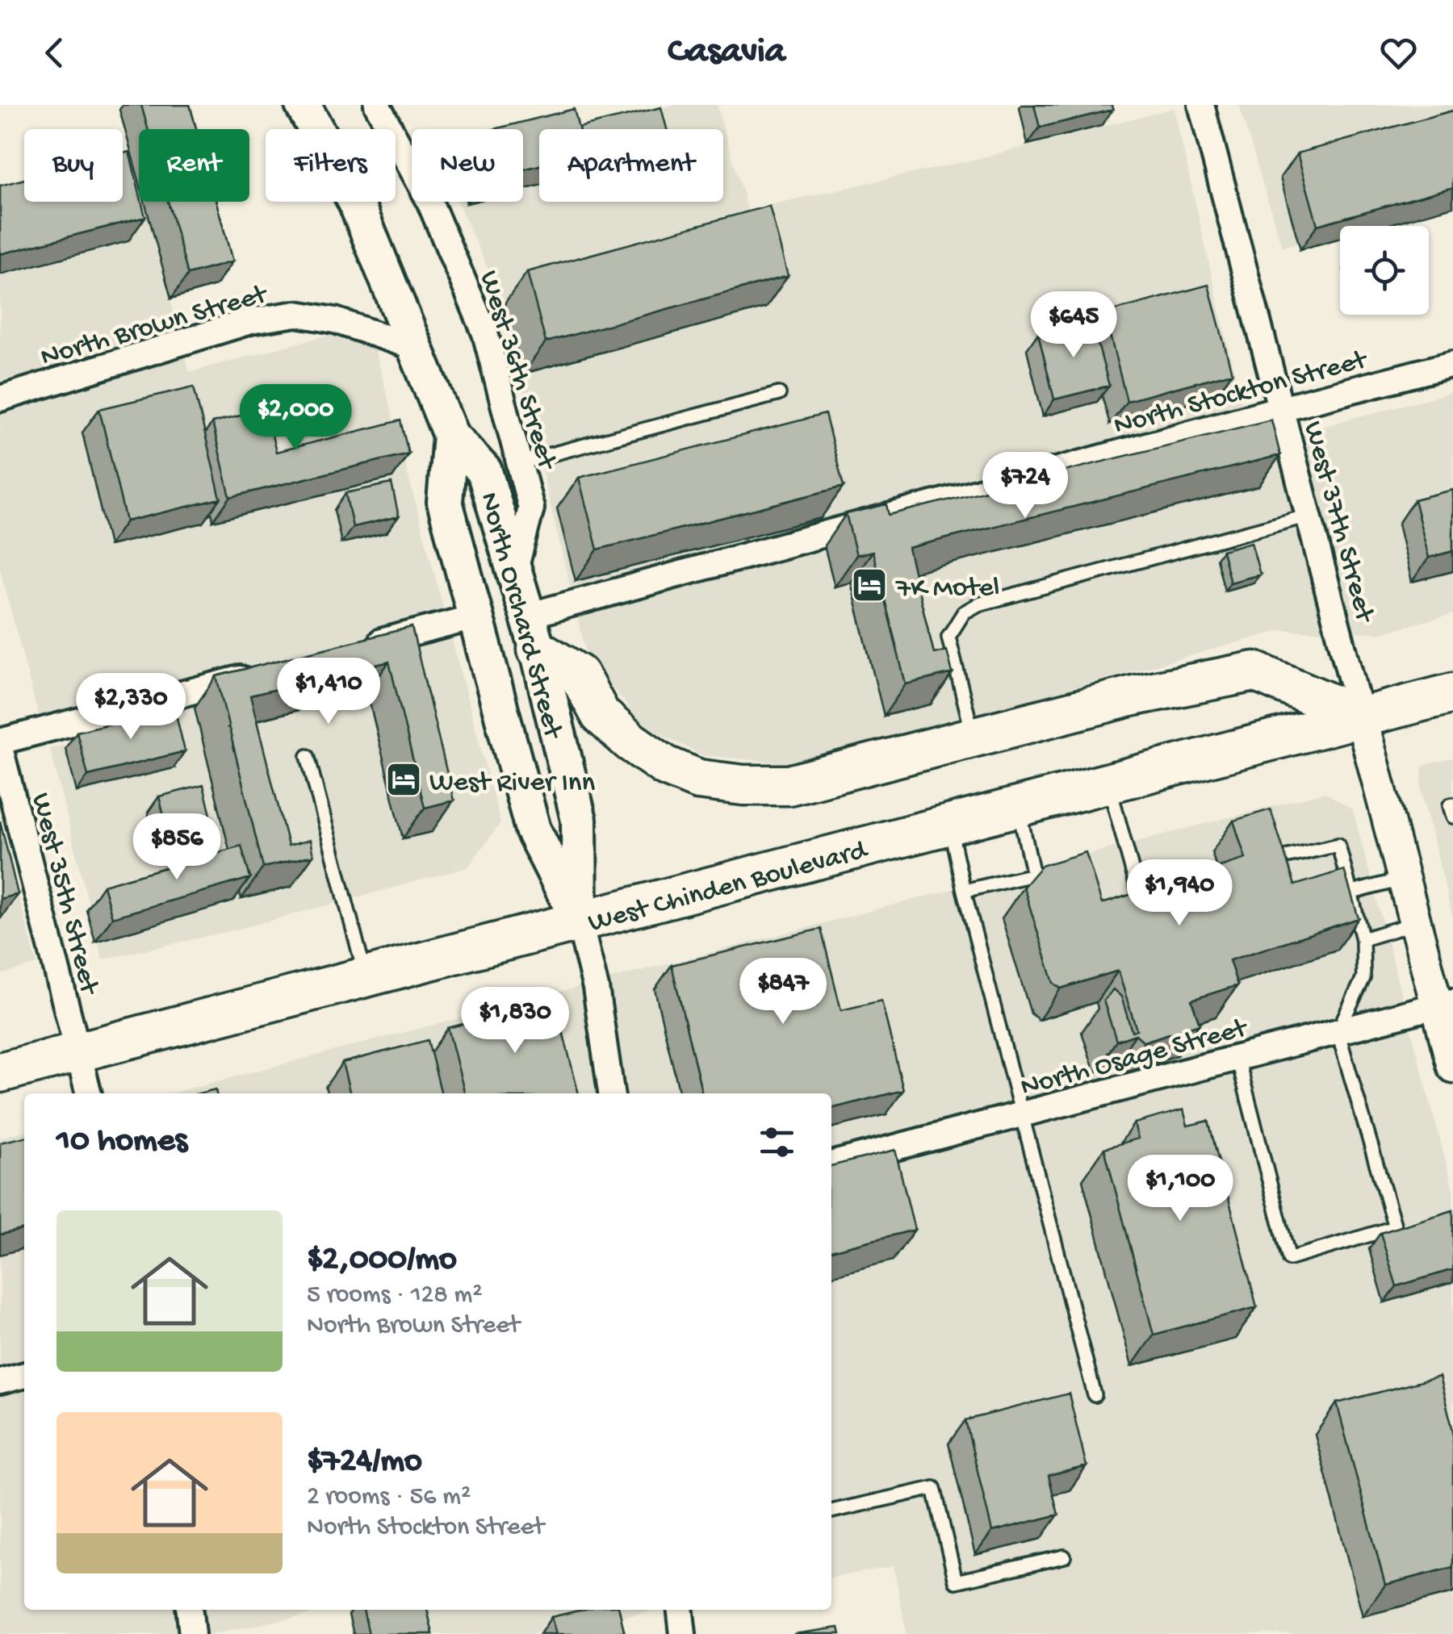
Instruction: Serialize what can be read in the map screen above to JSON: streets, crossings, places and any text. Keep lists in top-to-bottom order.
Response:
{
  "streets": {
    "main road": ["North Orchard Street", "West Chinden Boulevard"],
    "street": [
      "North Brown Street",
      "West 36th Street",
      "North Stockton Street",
      "West 37th Street",
      "West 35th Street",
      "North Osage Street"
    ]
  },
  "crossings": [
    ["North Brown Street", "North Orchard Street"],
    ["West 36th Street", "North Orchard Street"],
    ["North Stockton Street", "West 37th Street"],
    ["North Stockton Street", "North Orchard Street"],
    ["West 37th Street", "West Chinden Boulevard"],
    ["North Orchard Street", "West Chinden Boulevard"],
    ["West Chinden Boulevard", "West 35th Street"]
  ],
  "places": {
    "hotel": ["7K Motel", "West River Inn"]
  },
  "page": {
    "header": "Casavia",
    "chip": [
      "Buy",
      "Rent",
      "Filters",
      "New",
      "Apartment"
    ],
    "price": [
      "$645",
      "$2,000",
      "$724",
      "$1,410",
      "$2,330",
      "$856",
      "$1,940",
      "$847",
      "$1,830",
      "$1,100"
    ],
    "heading": "10 homes",
    "list": [
      {
        "name": "$2,000/mo",
        "note": "5 rooms · 128 m² · North Brown Street"
      },
      {
        "name": "$724/mo",
        "note": "2 rooms · 56 m² · North Stockton Street"
      }
    ]
  }
}
